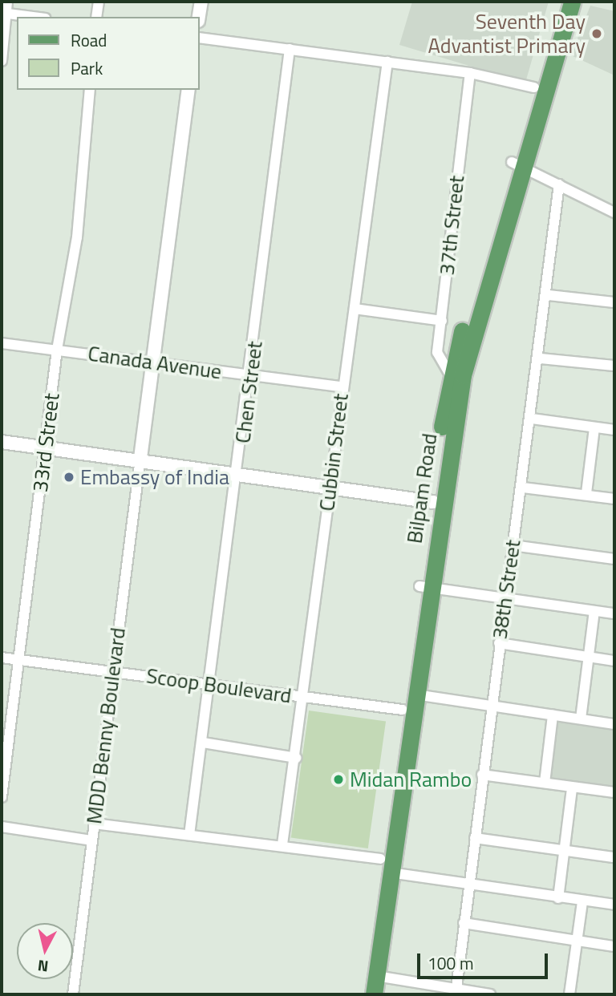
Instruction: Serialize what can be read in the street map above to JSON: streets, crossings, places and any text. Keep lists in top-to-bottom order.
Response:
{
  "streets": {
    "main road": ["Bilpam Road"],
    "street": [
      "37th Street",
      "Canada Avenue",
      "Chen Street",
      "33rd Street",
      "Cubbin Street",
      "38th Street",
      "Scoop Boulevard",
      "MDD Benny Boulevard"
    ]
  },
  "crossings": [
    ["37th Street", "Bilpam Road"],
    ["Canada Avenue", "Chen Street"],
    ["Canada Avenue", "33rd Street"],
    ["Canada Avenue", "Cubbin Street"],
    ["Chen Street", "Scoop Boulevard"],
    ["33rd Street", "Scoop Boulevard"],
    ["Cubbin Street", "Scoop Boulevard"],
    ["Bilpam Road", "Scoop Boulevard"],
    ["Scoop Boulevard", "MDD Benny Boulevard"]
  ],
  "places": ["Seventh Day Advantist Primary", "Embassy of India", "Midan Rambo"],
  "legend": ["Road", "Park"],
  "scale_bar": "100 m",
  "north": "bottom"
}
